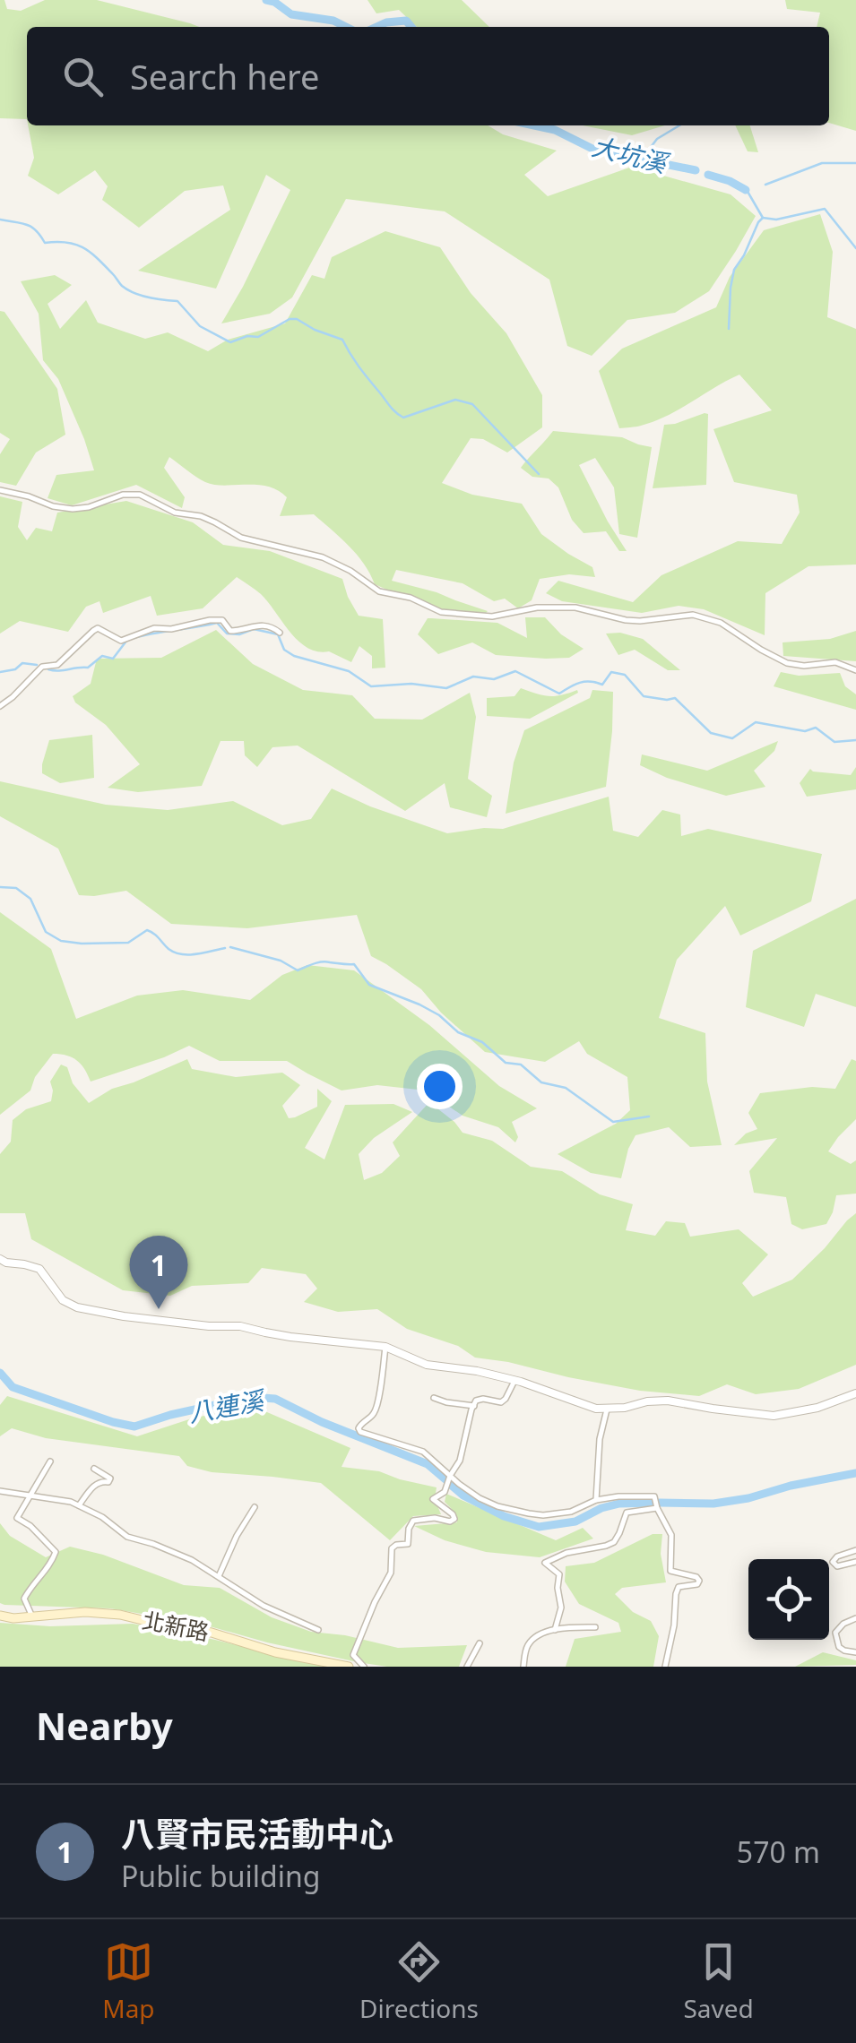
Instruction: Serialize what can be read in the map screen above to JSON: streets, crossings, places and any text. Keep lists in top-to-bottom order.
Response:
{
  "streets": {
    "main road": ["北新路"]
  },
  "water": ["大坑溪", "八連溪"],
  "page": {
    "search": "Search here",
    "pins": "1",
    "heading": "Nearby",
    "list": [
      {
        "mark": "1",
        "name": "八賢市民活動中心",
        "note": "Public building",
        "value": "570 m"
      }
    ],
    "nav": ["Map", "Directions", "Saved"]
  }
}
